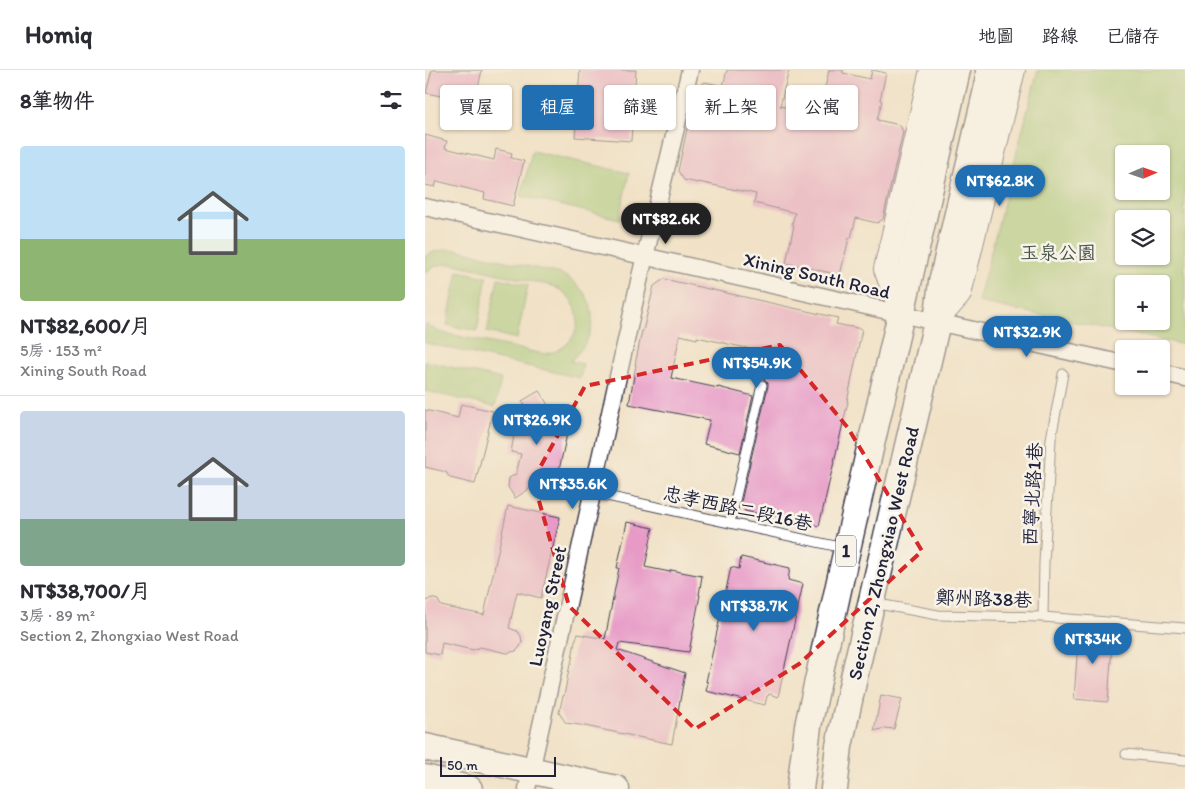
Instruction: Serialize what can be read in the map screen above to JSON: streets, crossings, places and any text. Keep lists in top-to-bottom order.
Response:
{
  "streets": {
    "main road": ["1", "Section 2, Zhongxiao West Road"],
    "street": ["Xining South Road", "Luoyang Street"],
    "lane": ["西寧北路1巷", "忠孝西路二段16巷", "鄭州路38巷"]
  },
  "crossings": [
    ["Xining South Road", "Section 2, Zhongxiao West Road"],
    ["Xining South Road", "Luoyang Street"],
    ["西寧北路1巷", "鄭州路38巷"],
    ["忠孝西路二段16巷", "Section 2, Zhongxiao West Road"],
    ["忠孝西路二段16巷", "Luoyang Street"],
    ["Section 2, Zhongxiao West Road", "鄭州路38巷"]
  ],
  "parks": ["玉泉公園"],
  "scale_bar": "50 m",
  "north": "right",
  "page": {
    "header": "Homiq",
    "nav": ["地圖", "路線", "已儲存"],
    "heading": "8筆物件",
    "chip": [
      "買屋",
      "租屋",
      "篩選",
      "新上架",
      "公寓"
    ],
    "list": [
      {
        "name": "NT$82,600/月",
        "note": "5房 · 153 m² · Xining South Road"
      },
      {
        "name": "NT$38,700/月",
        "note": "3房 · 89 m² · Section 2, Zhongxiao West Road"
      }
    ],
    "map_buttons": ["+", "−"],
    "price": [
      "NT$62.8K",
      "NT$82.6K",
      "NT$32.9K",
      "NT$54.9K",
      "NT$26.9K",
      "NT$35.6K",
      "NT$38.7K",
      "NT$34K"
    ],
    "scale": "50 m"
  }
}
